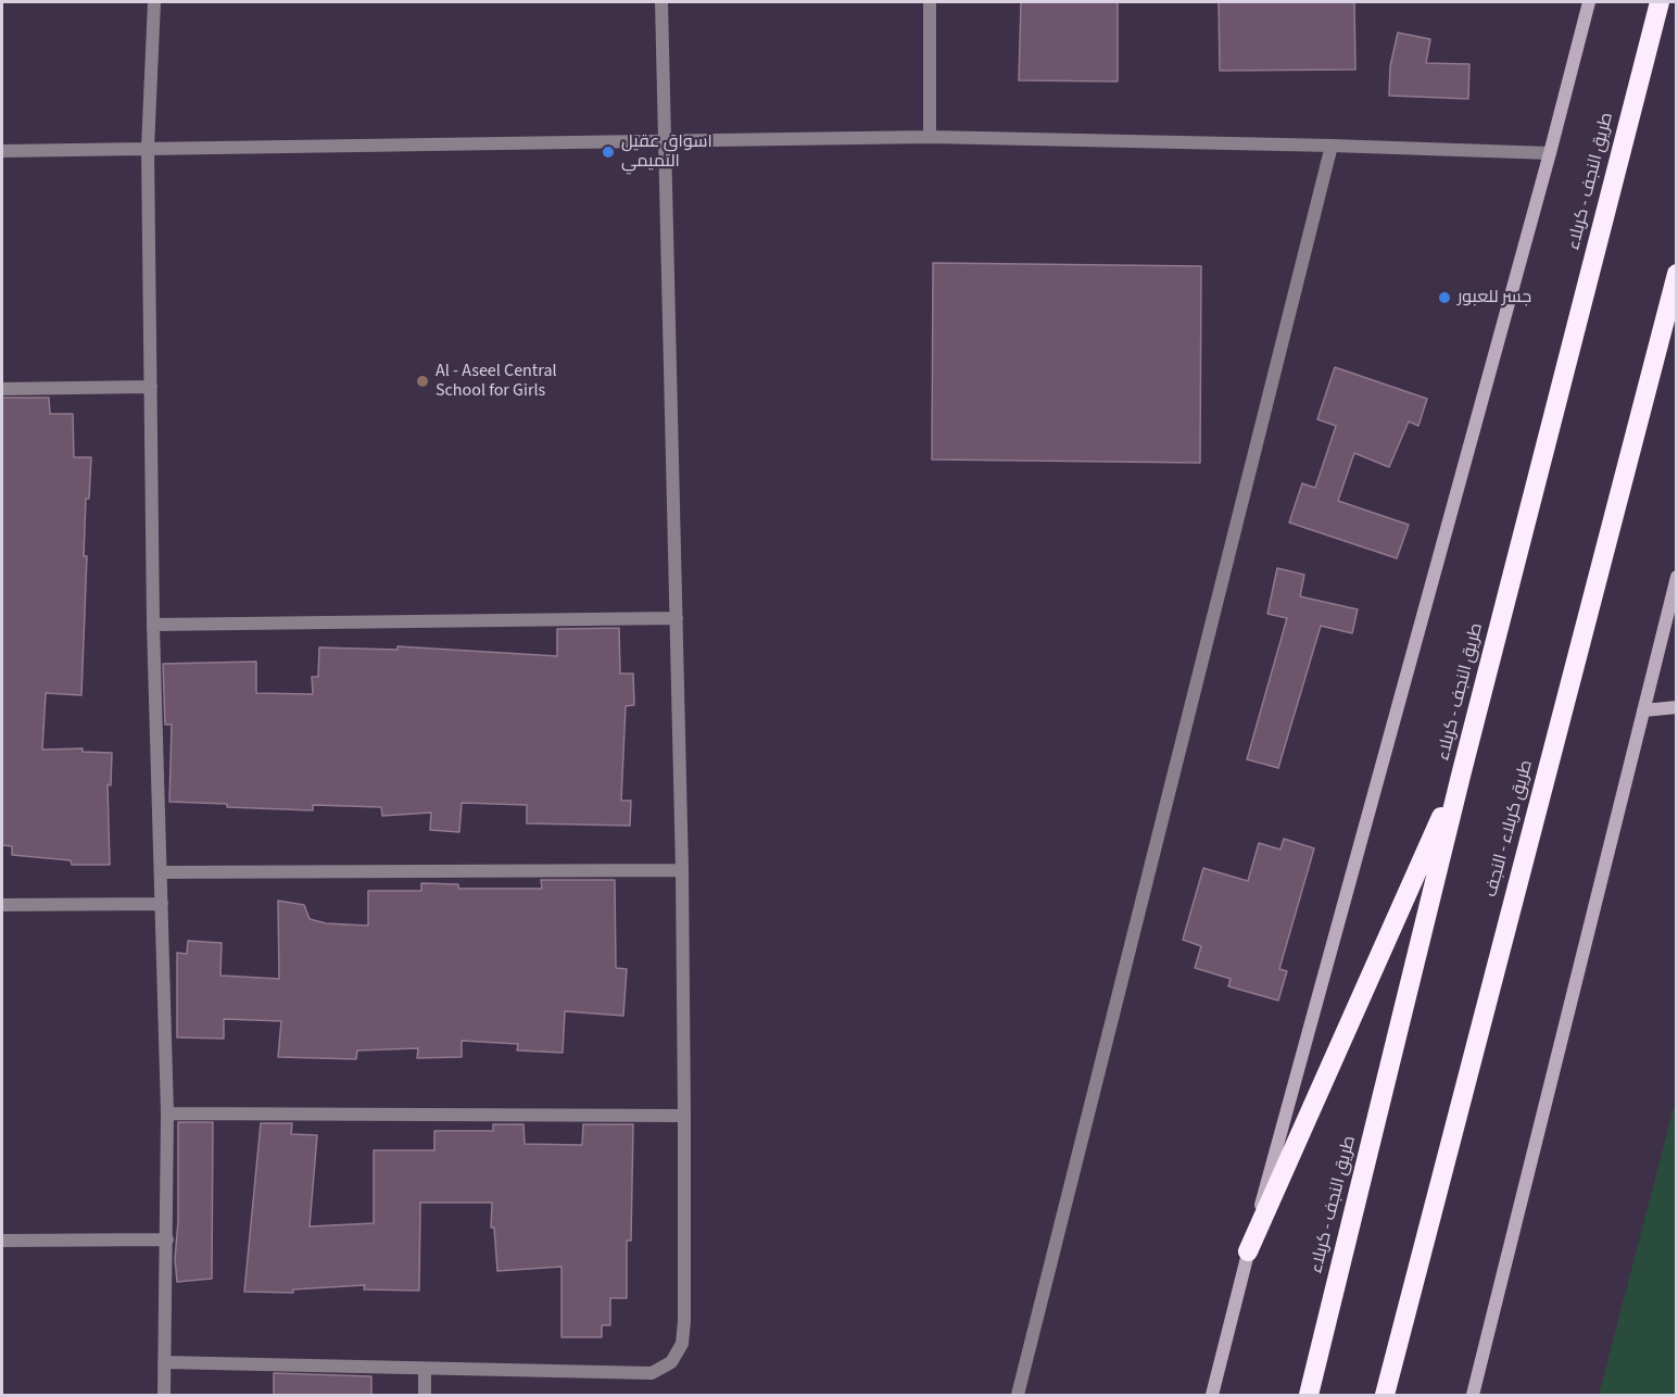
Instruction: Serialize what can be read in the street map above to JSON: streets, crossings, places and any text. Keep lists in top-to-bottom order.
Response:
{
  "streets": {
    "highway": ["طريق النجف - کربلاء", "طريق کربلاء - النجف"]
  },
  "places": ["اسواق عقيل التميمي", "جسر للعبور", "Al - Aseel Central School for Girls"]
}
